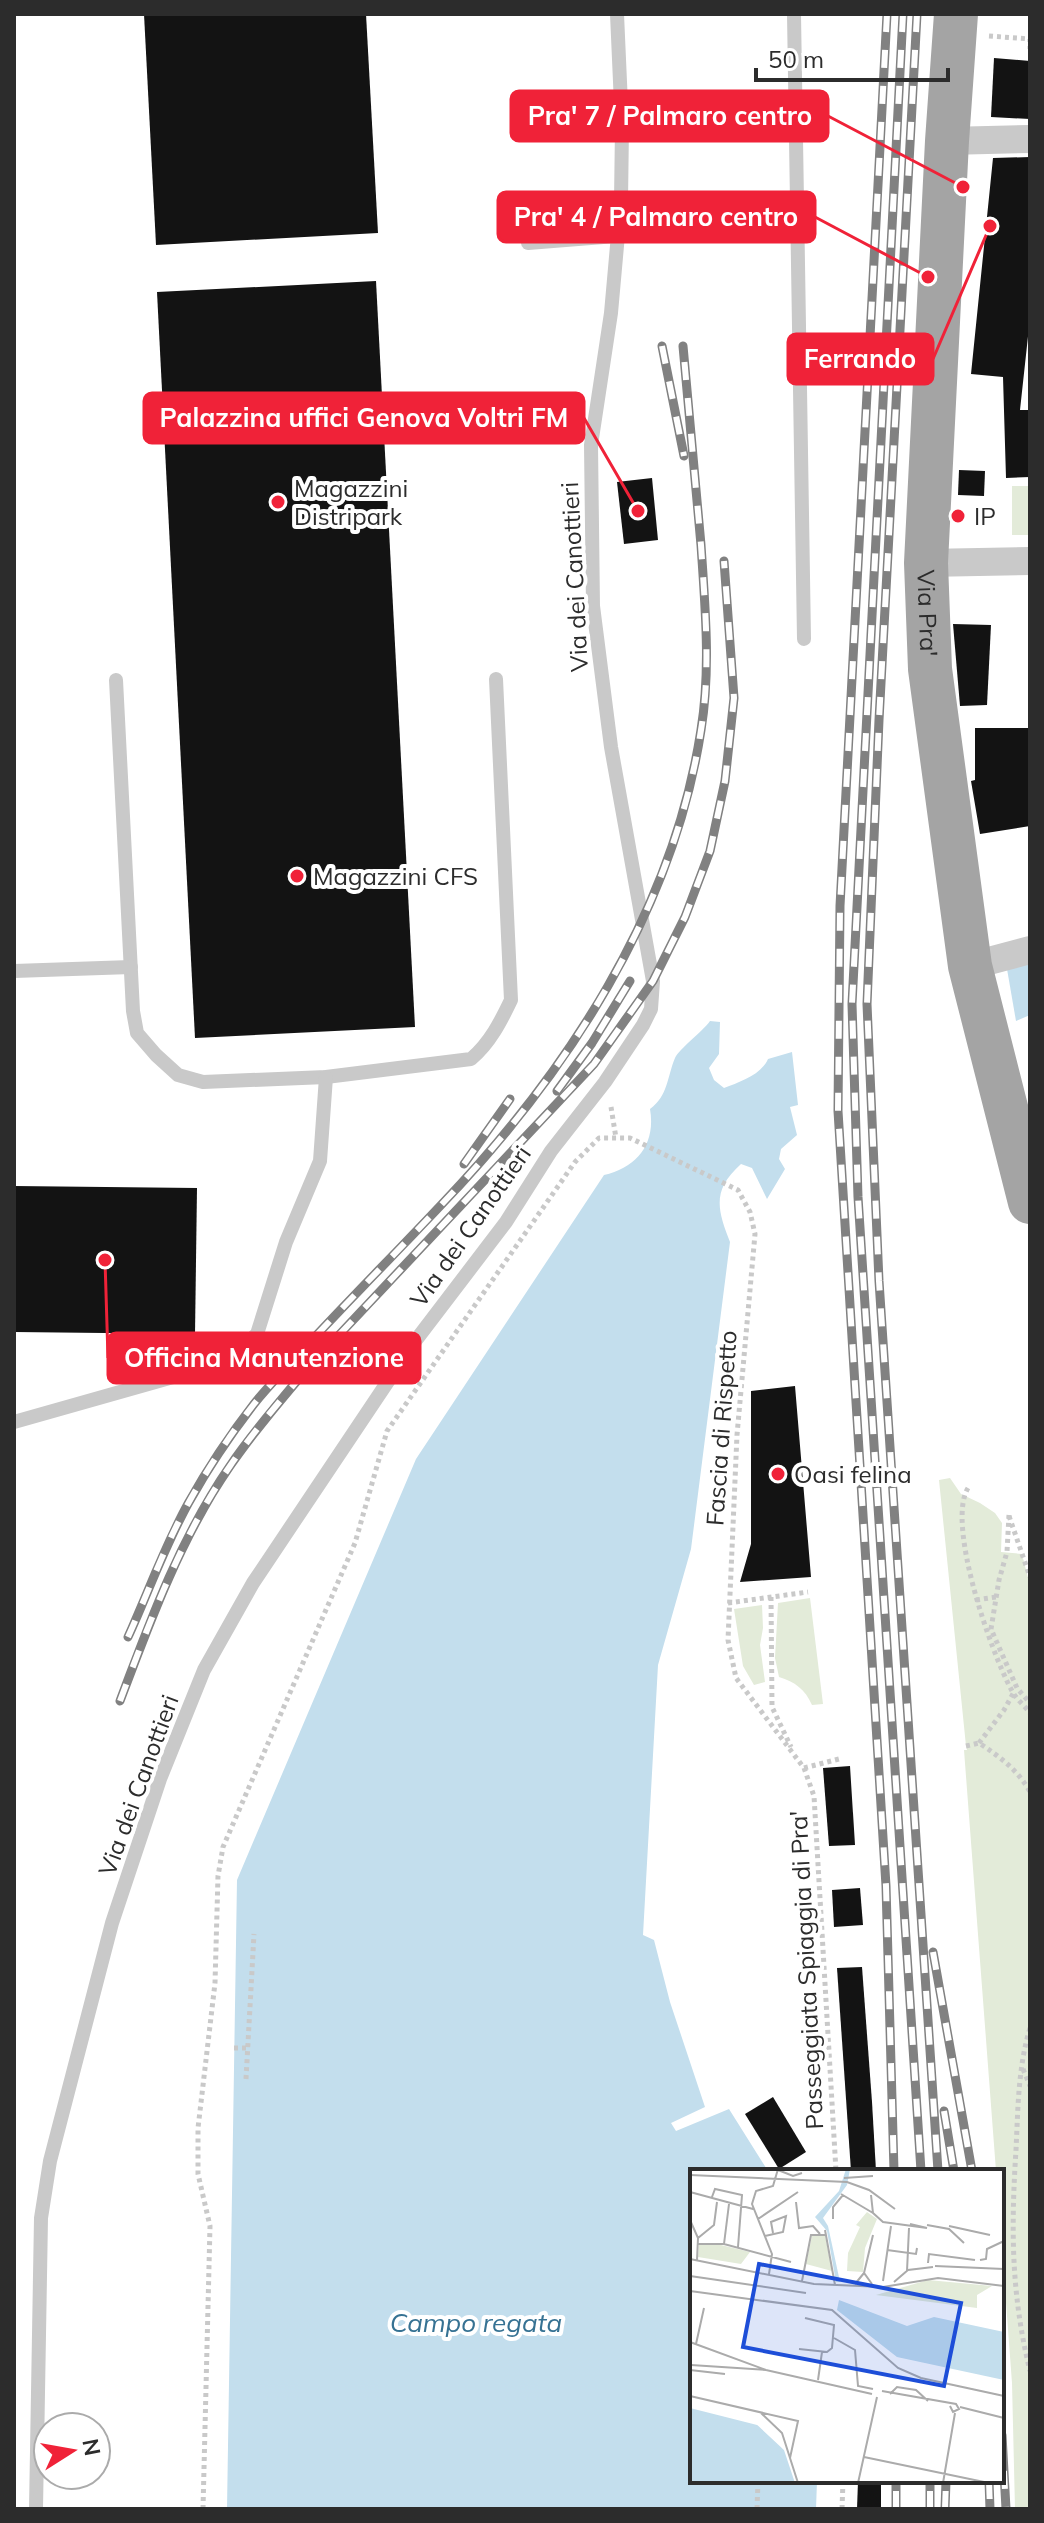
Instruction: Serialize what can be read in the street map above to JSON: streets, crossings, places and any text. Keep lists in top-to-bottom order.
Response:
{
  "streets": {
    "main road": ["Via Pra'"],
    "lane": ["Via dei Canottieri"],
    "path": ["Fascia di Rispetto", "Passeggiata Spiaggia di Pra'"]
  },
  "crossings": [
    ["Fascia di Rispetto", "Passeggiata Spiaggia di Pra'"]
  ],
  "water": ["Campo regata"],
  "places": [
    "Pra' 7 / Palmaro centro",
    "Ferrando",
    "Pra' 4 / Palmaro centro",
    "Magazzini Distripark",
    "Palazzina uffici Genova Voltri FM",
    "IP",
    "Magazzini CFS",
    "Officina Manutenzione",
    "Oasi felina"
  ],
  "scale_bar": "50 m",
  "north": "right"
}
